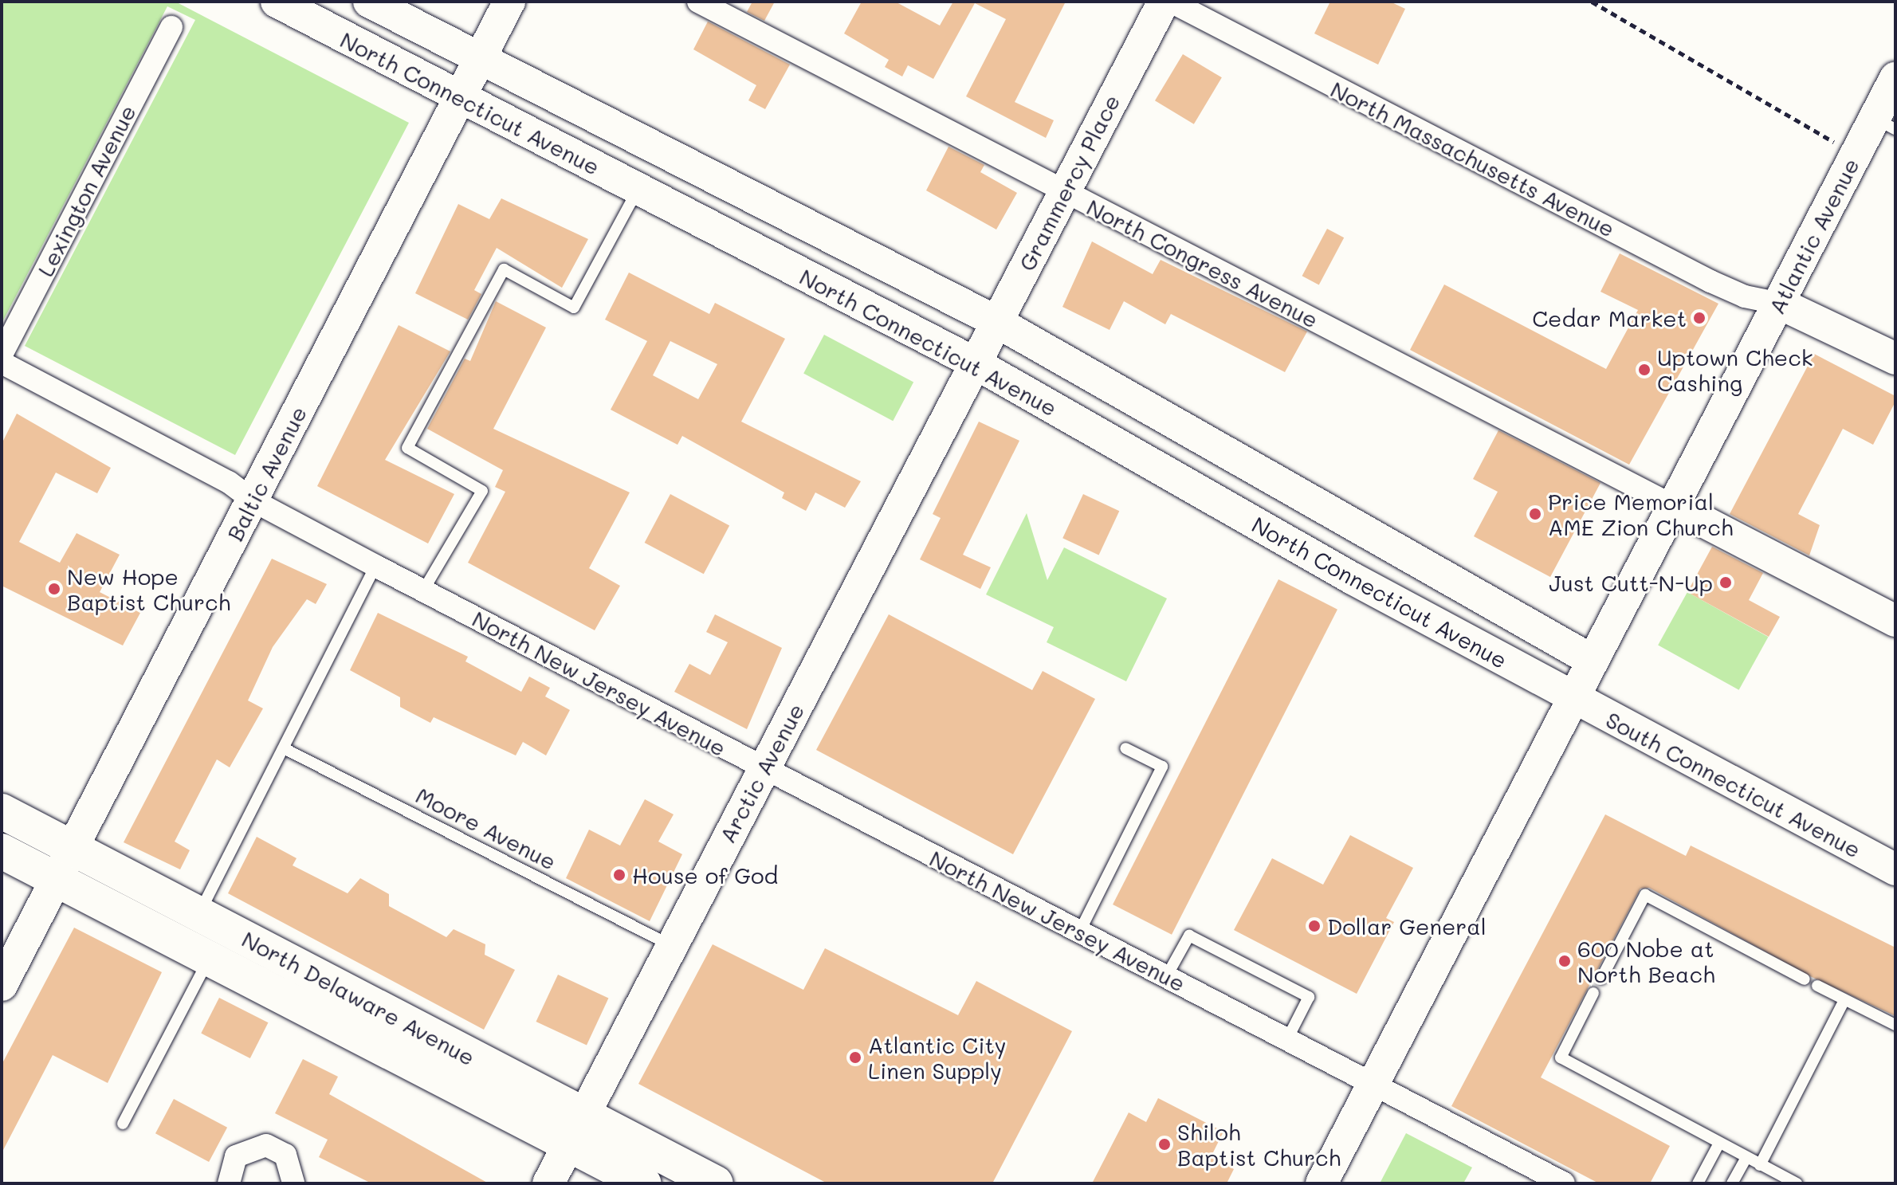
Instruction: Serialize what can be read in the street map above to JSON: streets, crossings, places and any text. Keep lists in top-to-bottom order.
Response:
{
  "streets": {
    "highway": ["North Delaware Avenue"],
    "street": [
      "North Connecticut Avenue",
      "North Massachusetts Avenue",
      "Grammercy Place",
      "Lexington Avenue",
      "Atlantic Avenue",
      "North Congress Avenue",
      "Baltic Avenue",
      "North New Jersey Avenue",
      "Arctic Avenue",
      "South Connecticut Avenue"
    ],
    "lane": ["Moore Avenue"]
  },
  "crossings": [
    ["North Connecticut Avenue", "Grammercy Place"],
    ["North Connecticut Avenue", "Atlantic Avenue"],
    ["North Connecticut Avenue", "Baltic Avenue"],
    ["North Connecticut Avenue", "Arctic Avenue"],
    ["North Connecticut Avenue", "South Connecticut Avenue"],
    ["North Massachusetts Avenue", "Atlantic Avenue"],
    ["Grammercy Place", "North Congress Avenue"],
    ["Grammercy Place", "Arctic Avenue"],
    ["Atlantic Avenue", "North Congress Avenue"],
    ["Atlantic Avenue", "North New Jersey Avenue"],
    ["Atlantic Avenue", "South Connecticut Avenue"],
    ["Baltic Avenue", "North New Jersey Avenue"],
    ["Baltic Avenue", "North Delaware Avenue"],
    ["North New Jersey Avenue", "Arctic Avenue"],
    ["Arctic Avenue", "Moore Avenue"],
    ["Arctic Avenue", "North Delaware Avenue"]
  ],
  "places": [
    "Cedar Market",
    "Uptown Check Cashing",
    "Price Memorial AME Zion Church",
    "Just Cutt-N-Up",
    "New Hope Baptist Church",
    "House of God",
    "Dollar General",
    "600 Nobe at North Beach",
    "Atlantic City Linen Supply",
    "Shiloh Baptist Church"
  ]
}
